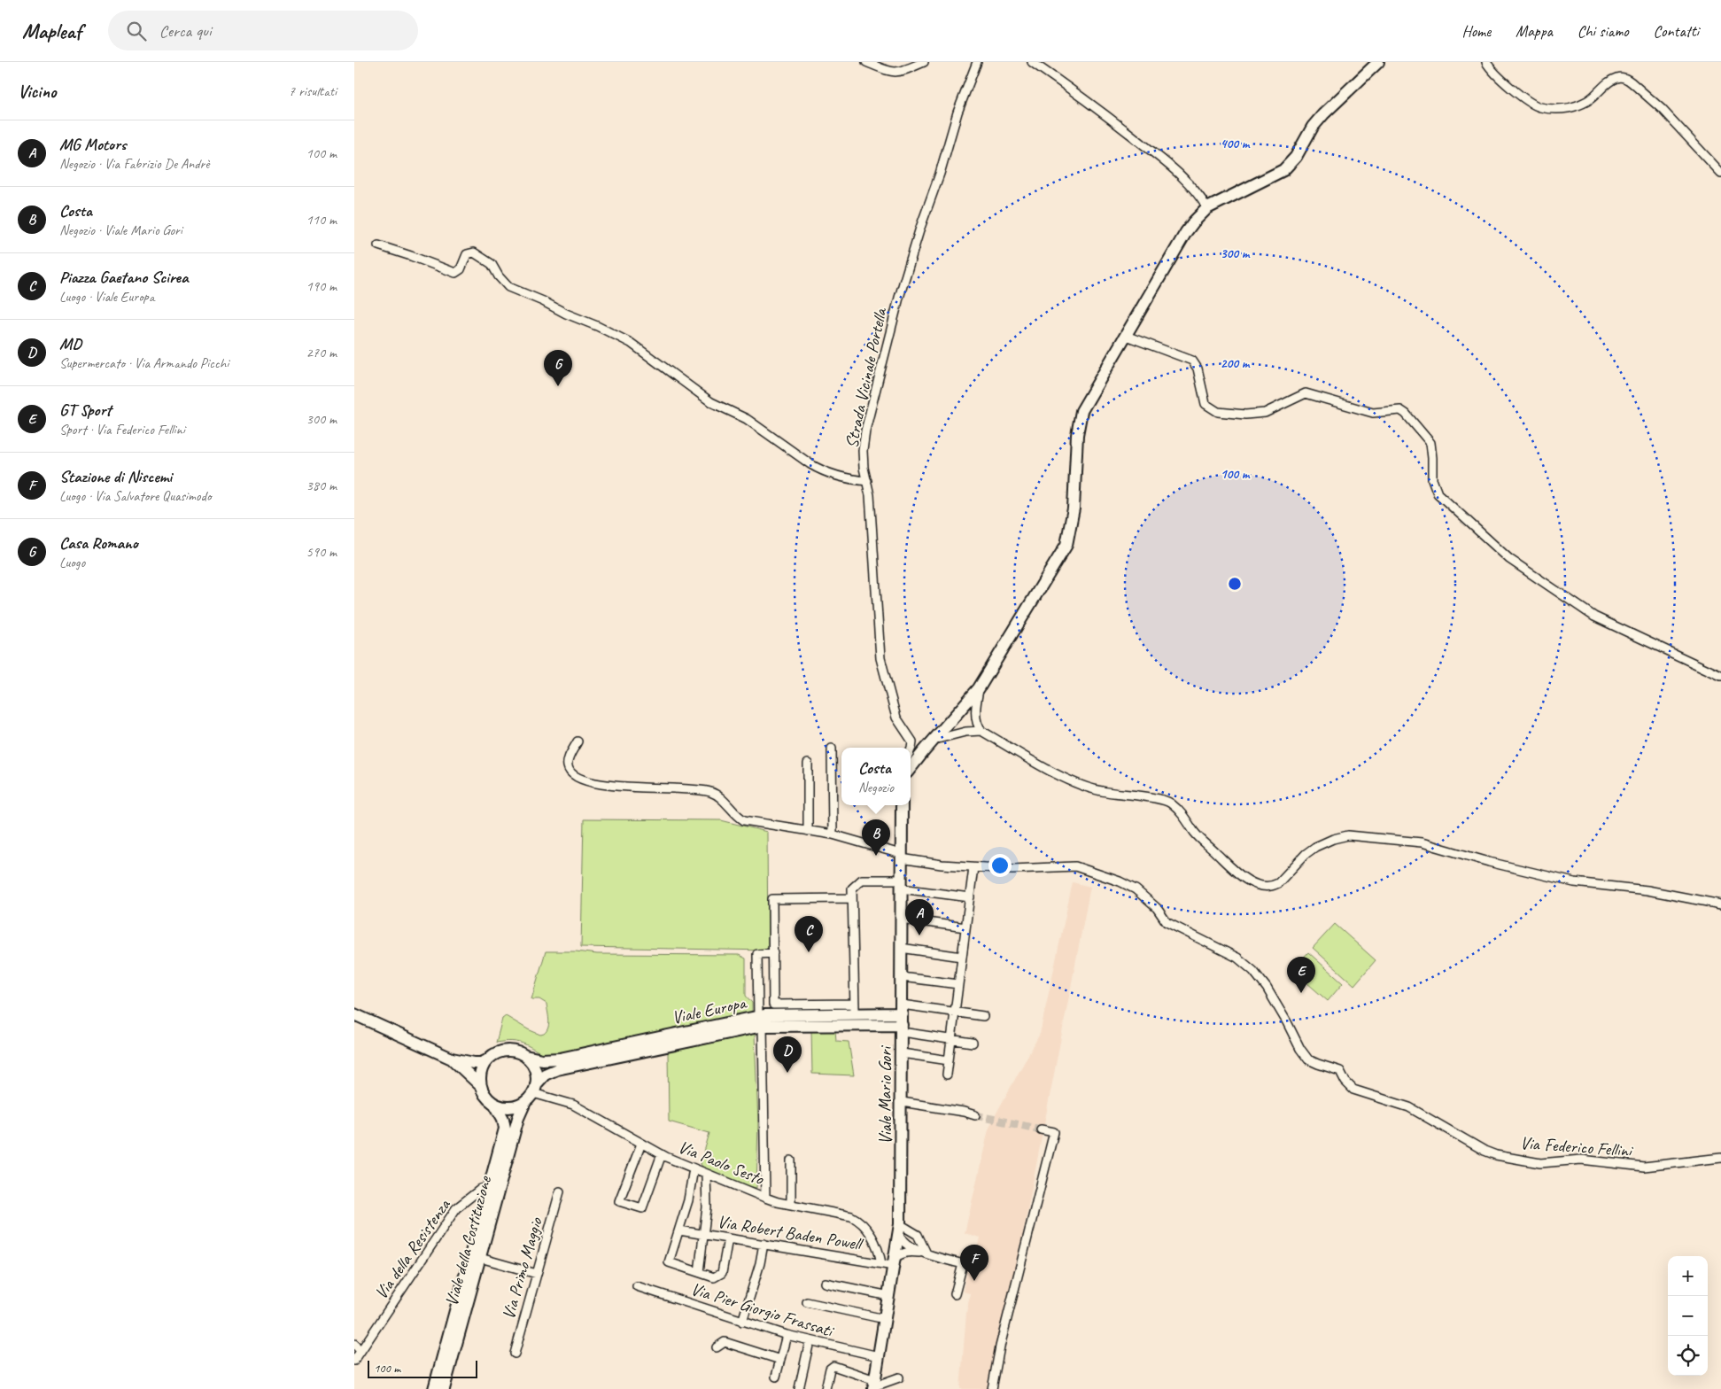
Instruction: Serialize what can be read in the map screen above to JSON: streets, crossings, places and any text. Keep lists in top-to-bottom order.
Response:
{
  "streets": {
    "street": [
      "Strada Vicinale Portella",
      "Viale Europa",
      "Viale Mario Gori",
      "Via Federico Fellini",
      "Via Paolo Sesto",
      "Via Robert Baden Powell",
      "Viale della Costituzione",
      "Via della Resistenza",
      "Via Primo Maggio",
      "Via Pier Giorgio Frassati"
    ]
  },
  "crossings": [
    ["Viale Europa", "Viale Mario Gori"],
    ["Viale Europa", "Via Paolo Sesto"],
    ["Viale Europa", "Viale della Costituzione"],
    ["Viale Mario Gori", "Via Federico Fellini"],
    ["Viale Mario Gori", "Via Robert Baden Powell"],
    ["Viale Mario Gori", "Via Pier Giorgio Frassati"],
    ["Via Paolo Sesto", "Via Robert Baden Powell"],
    ["Via Paolo Sesto", "Viale della Costituzione"],
    ["Viale della Costituzione", "Via della Resistenza"]
  ],
  "scale_bar": "100 m",
  "page": {
    "header": "Mapleaf",
    "search": "Cerca qui",
    "nav": [
      "Home",
      "Mappa",
      "Chi siamo",
      "Contatti"
    ],
    "heading": ["Vicino", "7 risultati"],
    "list": [
      {
        "mark": "A",
        "name": "MG Motors",
        "note": "Negozio · Via Fabrizio De Andrè",
        "value": "100 m"
      },
      {
        "mark": "B",
        "name": "Costa",
        "note": "Negozio · Viale Mario Gori",
        "value": "110 m"
      },
      {
        "mark": "C",
        "name": "Piazza Gaetano Scirea",
        "note": "Luogo · Viale Europa",
        "value": "190 m"
      },
      {
        "mark": "D",
        "name": "MD",
        "note": "Supermercato · Via Armando Picchi",
        "value": "270 m"
      },
      {
        "mark": "E",
        "name": "GT Sport",
        "note": "Sport · Via Federico Fellini",
        "value": "300 m"
      },
      {
        "mark": "F",
        "name": "Stazione di Niscemi",
        "note": "Luogo · Via Salvatore Quasimodo",
        "value": "380 m"
      },
      {
        "mark": "G",
        "name": "Casa Romano",
        "note": "Luogo",
        "value": "590 m"
      }
    ],
    "pins": [
      "G",
      "B",
      "A",
      "C",
      "E",
      "D",
      "F"
    ],
    "popup": ["Costa", "Negozio"],
    "map_buttons": ["+", "−"],
    "scale": "100 m"
  },
  "rings": [
    "400 m",
    "300 m",
    "200 m",
    "100 m"
  ]
}
